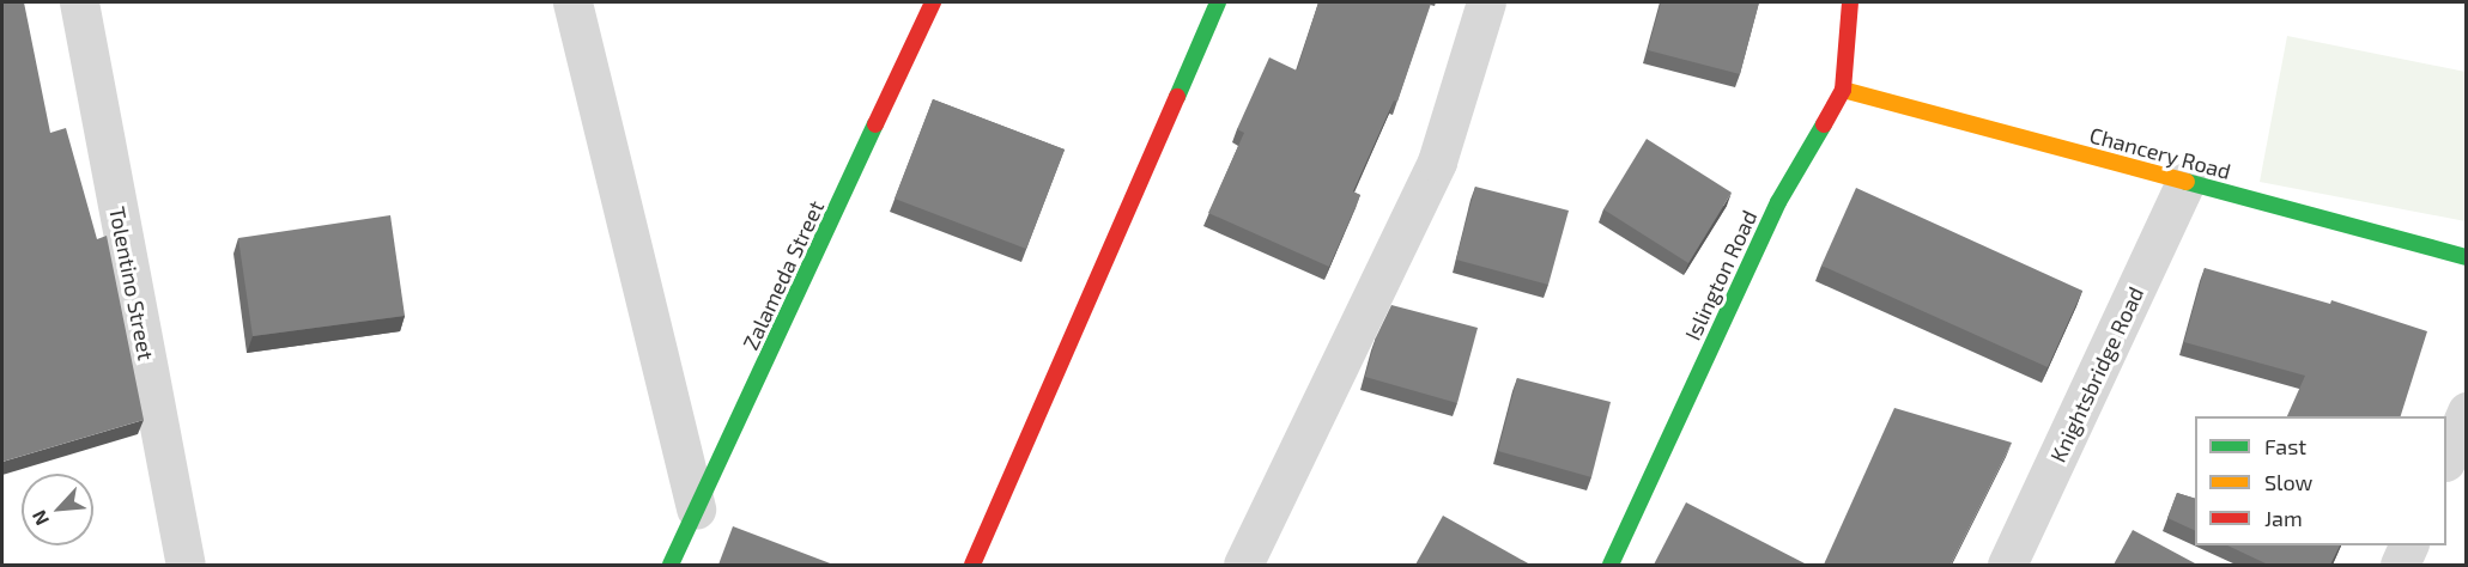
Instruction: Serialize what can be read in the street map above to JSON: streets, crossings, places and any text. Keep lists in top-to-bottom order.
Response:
{
  "streets": {
    "street": [
      "Chancery Road",
      "Zalameda Street",
      "Islington Road",
      "Tolentino Street",
      "Knightsbridge Road"
    ]
  },
  "crossings": [
    ["Chancery Road", "Islington Road"],
    ["Chancery Road", "Knightsbridge Road"]
  ],
  "legend": ["Fast", "Slow", "Jam"],
  "north": "bottom left"
}
